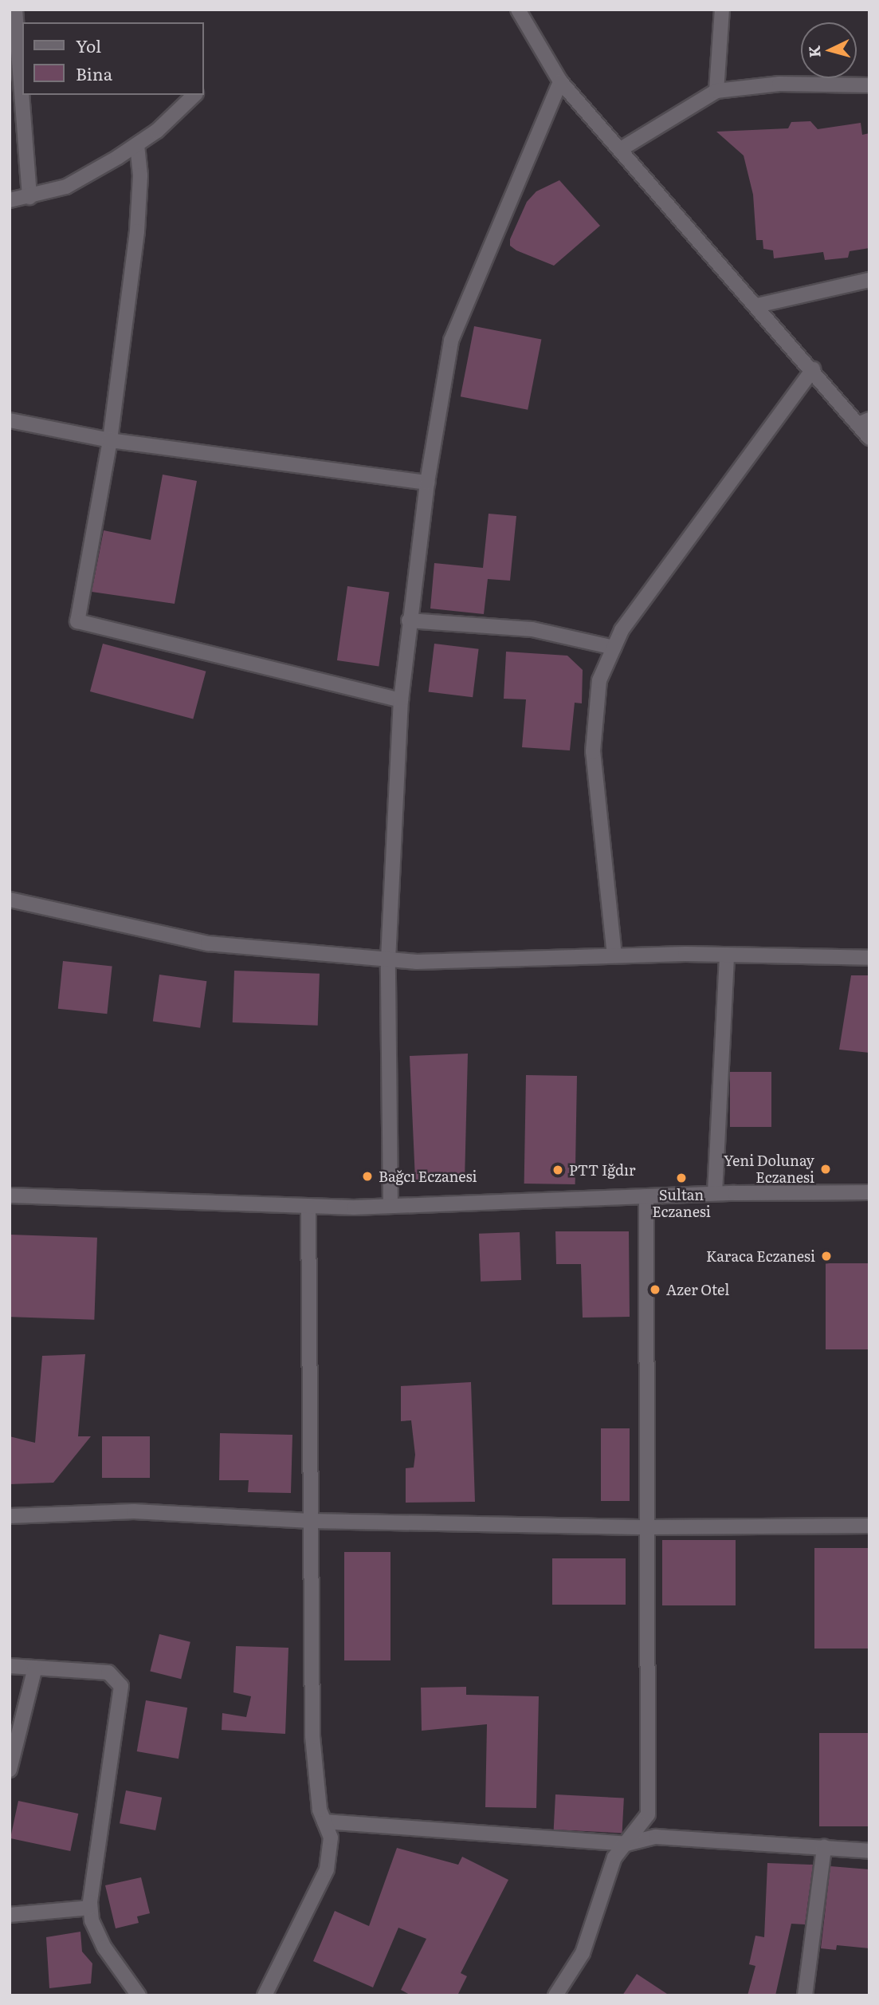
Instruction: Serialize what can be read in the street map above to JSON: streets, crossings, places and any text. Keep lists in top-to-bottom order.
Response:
{
  "places": [
    "Yeni Dolunay Eczanesi",
    "PTT Iğdır",
    "Bağcı Eczanesi",
    "Sultan Eczanesi",
    "Karaca Eczanesi",
    "Azer Otel"
  ],
  "legend": ["Yol", "Bina"],
  "north": "left"
}
